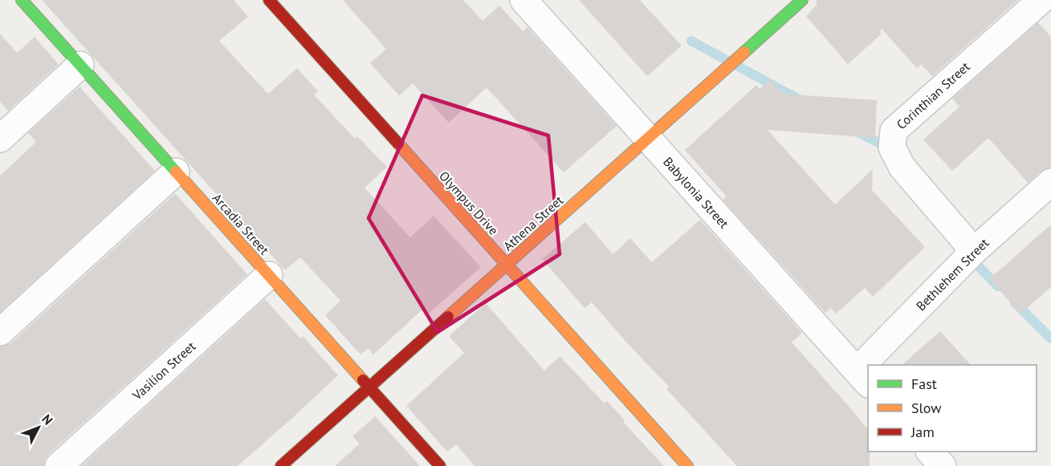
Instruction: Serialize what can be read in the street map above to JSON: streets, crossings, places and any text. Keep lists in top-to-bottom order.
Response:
{
  "streets": {
    "street": [
      "Corinthian Street",
      "Babylonia Street",
      "Olympus Drive",
      "Athena Street",
      "Arcadia Street",
      "Bethlehem Street",
      "Vasilion Street"
    ]
  },
  "crossings": [
    ["Corinthian Street", "Bethlehem Street"],
    ["Babylonia Street", "Athena Street"],
    ["Olympus Drive", "Athena Street"],
    ["Athena Street", "Arcadia Street"],
    ["Arcadia Street", "Vasilion Street"]
  ],
  "legend": ["Fast", "Slow", "Jam"],
  "north": "top right"
}
